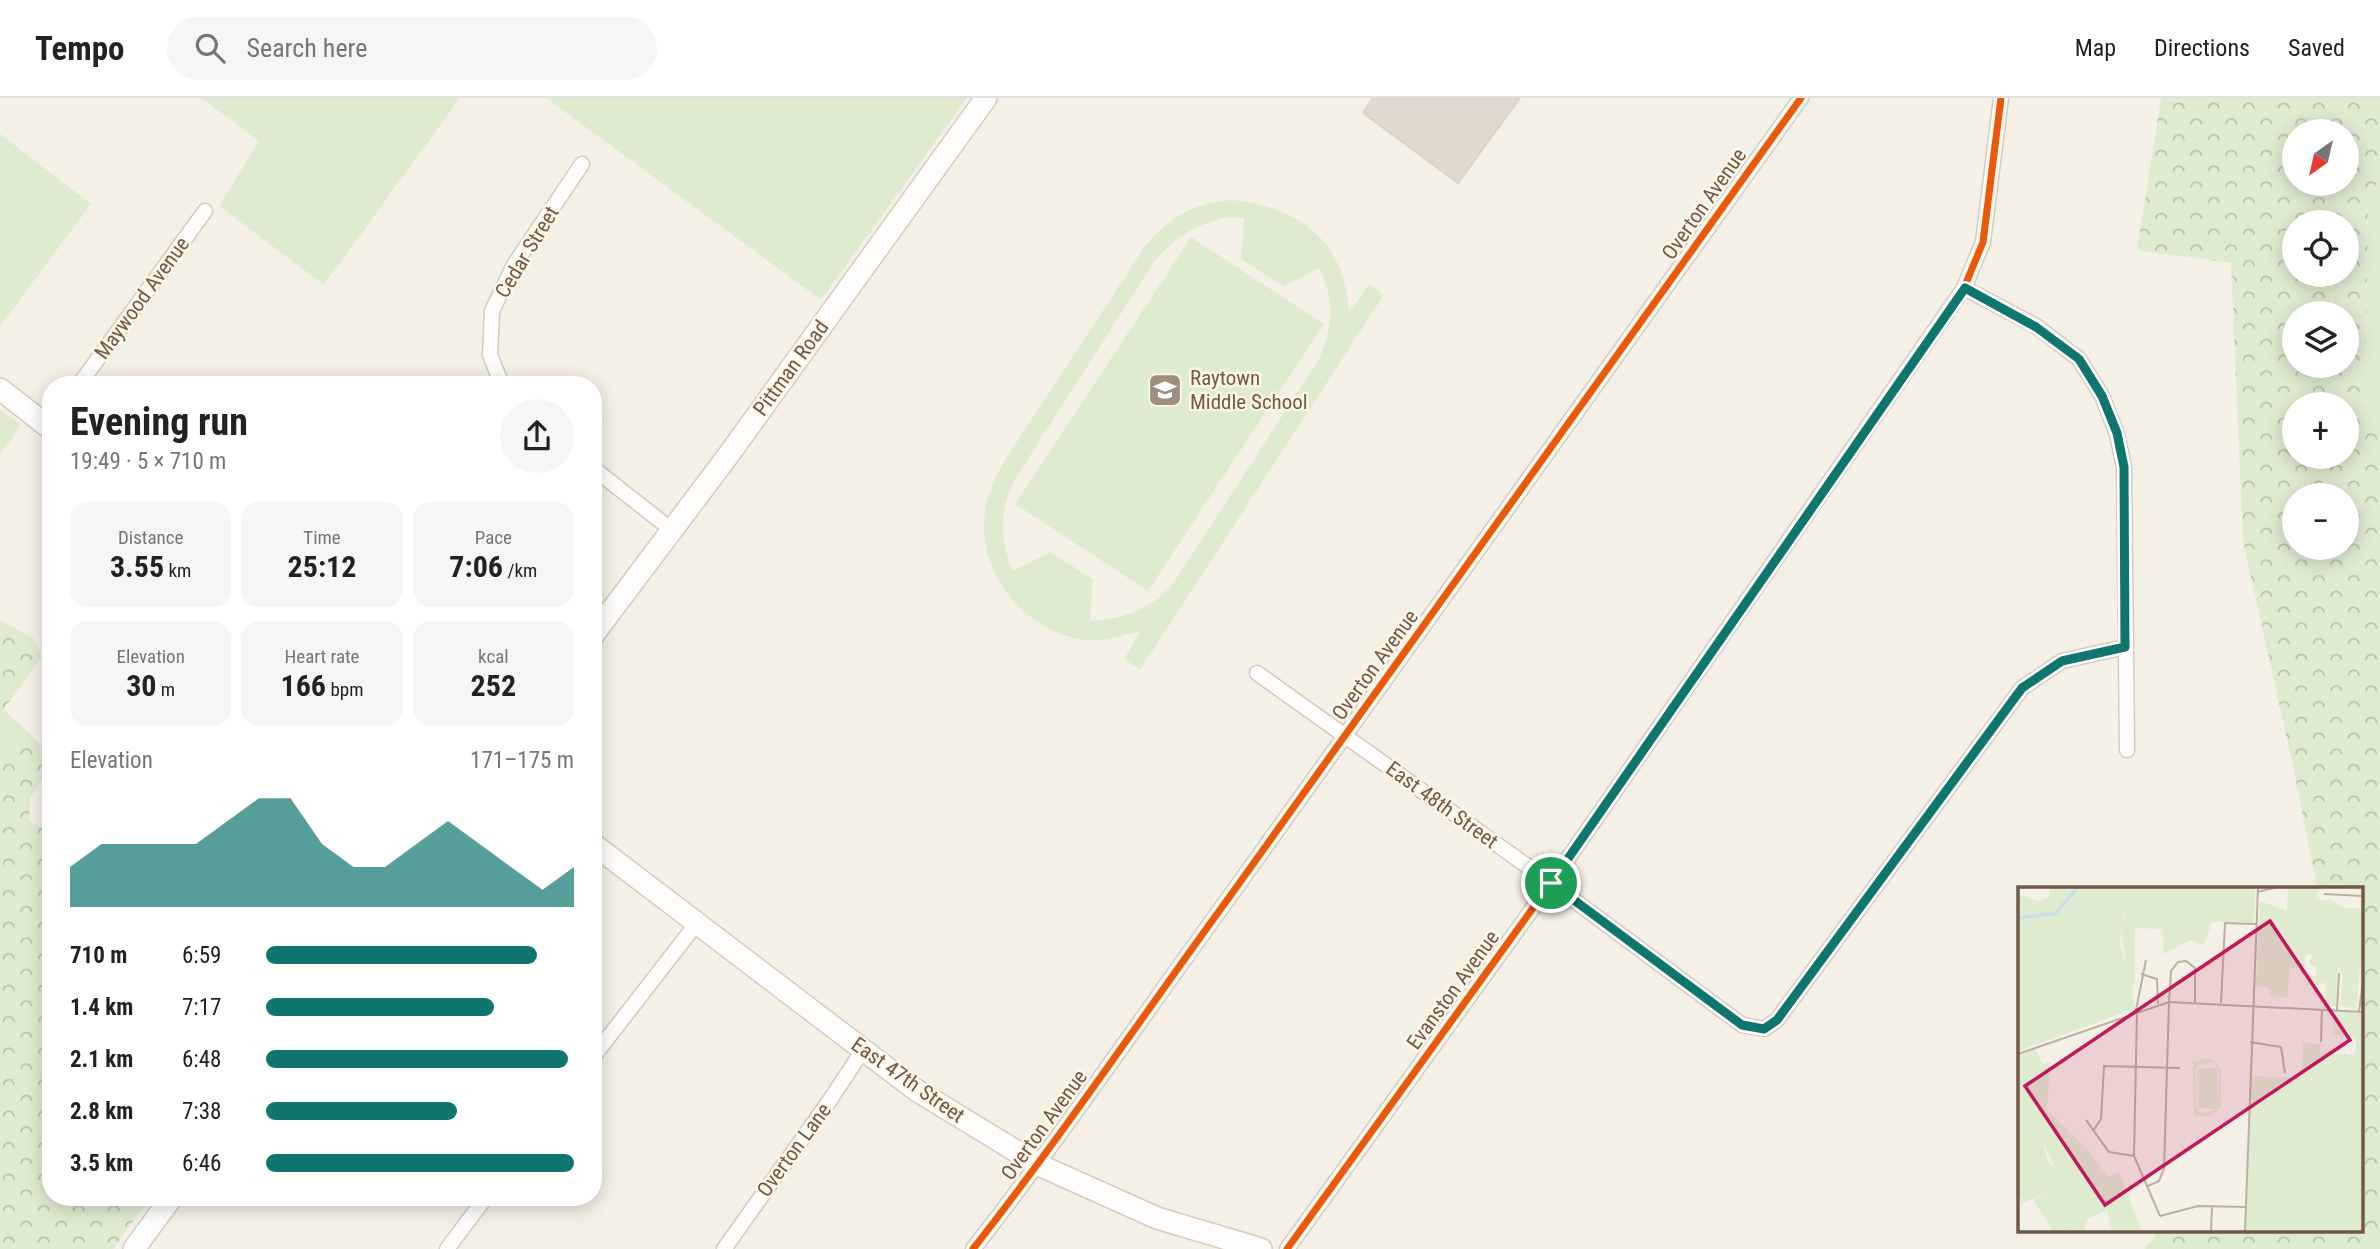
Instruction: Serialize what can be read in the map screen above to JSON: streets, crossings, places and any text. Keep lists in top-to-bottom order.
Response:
{
  "streets": {
    "main road": ["Pittman Road", "East 47th Street"],
    "street": [
      "Overton Avenue",
      "Cedar Street",
      "Maywood Avenue",
      "East 48th Street",
      "Evanston Avenue",
      "Overton Lane"
    ]
  },
  "crossings": [
    ["Overton Avenue", "East 48th Street"],
    ["Overton Avenue", "East 47th Street"],
    ["East 48th Street", "Evanston Avenue"],
    ["East 47th Street", "Overton Lane"]
  ],
  "places": {
    "school or university": ["Raytown Middle School"]
  },
  "north": "bottom left",
  "page": {
    "header": "Tempo",
    "search": "Search here",
    "nav": ["Map", "Directions", "Saved"],
    "map_buttons": ["+", "−"],
    "heading": ["Evening run", "19:49 · 5 × 710 m"],
    "stats": [
      ["Distance", "3.55 km"],
      ["Time", "25:12"],
      ["Pace", "7:06 /km"],
      ["Elevation", "30 m"],
      ["Heart rate", "166 bpm"],
      ["kcal", "252"]
    ],
    "chart": ["Elevation", "171–175 m"],
    "list": [
      {
        "name": "710 m",
        "note": "6:59"
      },
      {
        "name": "1.4 km",
        "note": "7:17"
      },
      {
        "name": "2.1 km",
        "note": "6:48"
      },
      {
        "name": "2.8 km",
        "note": "7:38"
      },
      {
        "name": "3.5 km",
        "note": "6:46"
      }
    ]
  }
}
